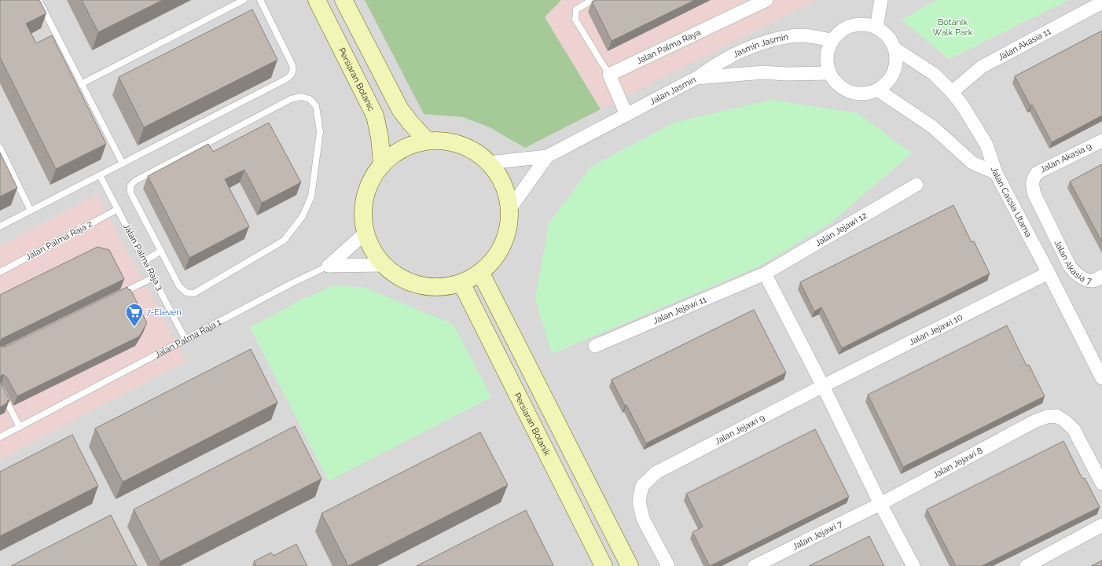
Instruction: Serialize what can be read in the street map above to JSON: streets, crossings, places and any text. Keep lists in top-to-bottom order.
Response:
{
  "streets": {
    "main road": ["Persiaran Botanic", "Persiaran Botanik"],
    "street": [
      "Jalan Akasia 11",
      "Jalan Palma Raya",
      "Jasmin Jasmin",
      "Jalan Jasmin",
      "Jalan Akasia 9",
      "Jalan Cassia Utama",
      "Jalan Jejawi 12",
      "Jalan Akasia 7",
      "Jalan Jejawi 11",
      "Jalan Jejawi 10",
      "Jalan Palma Raja 1",
      "Jalan Jejawi 9",
      "Jalan Jejawi 8",
      "Jalan Jejawi 7"
    ],
    "lane": ["Jalan Palma Raja 2", "Jalan Palma Raja 3"]
  },
  "crossings": [
    ["Jalan Akasia 11", "Jalan Cassia Utama"],
    ["Jasmin Jasmin", "Jalan Jasmin"],
    ["Jasmin Jasmin", "Jalan Cassia Utama"],
    ["Jalan Jasmin", "Jalan Cassia Utama"],
    ["Jalan Akasia 9", "Jalan Akasia 7"],
    ["Jalan Cassia Utama", "Jalan Jejawi 10"],
    ["Jalan Jejawi 12", "Jalan Jejawi 11"],
    ["Jalan Palma Raja 2", "Jalan Palma Raja 3"],
    ["Jalan Palma Raja 3", "Jalan Palma Raja 1"],
    ["Jalan Jejawi 10", "Jalan Jejawi 9"],
    ["Jalan Jejawi 8", "Jalan Jejawi 7"]
  ],
  "parks": ["Botanik Walk Park"],
  "places": {
    "supermarket": ["7-Eleven"]
  }
}
